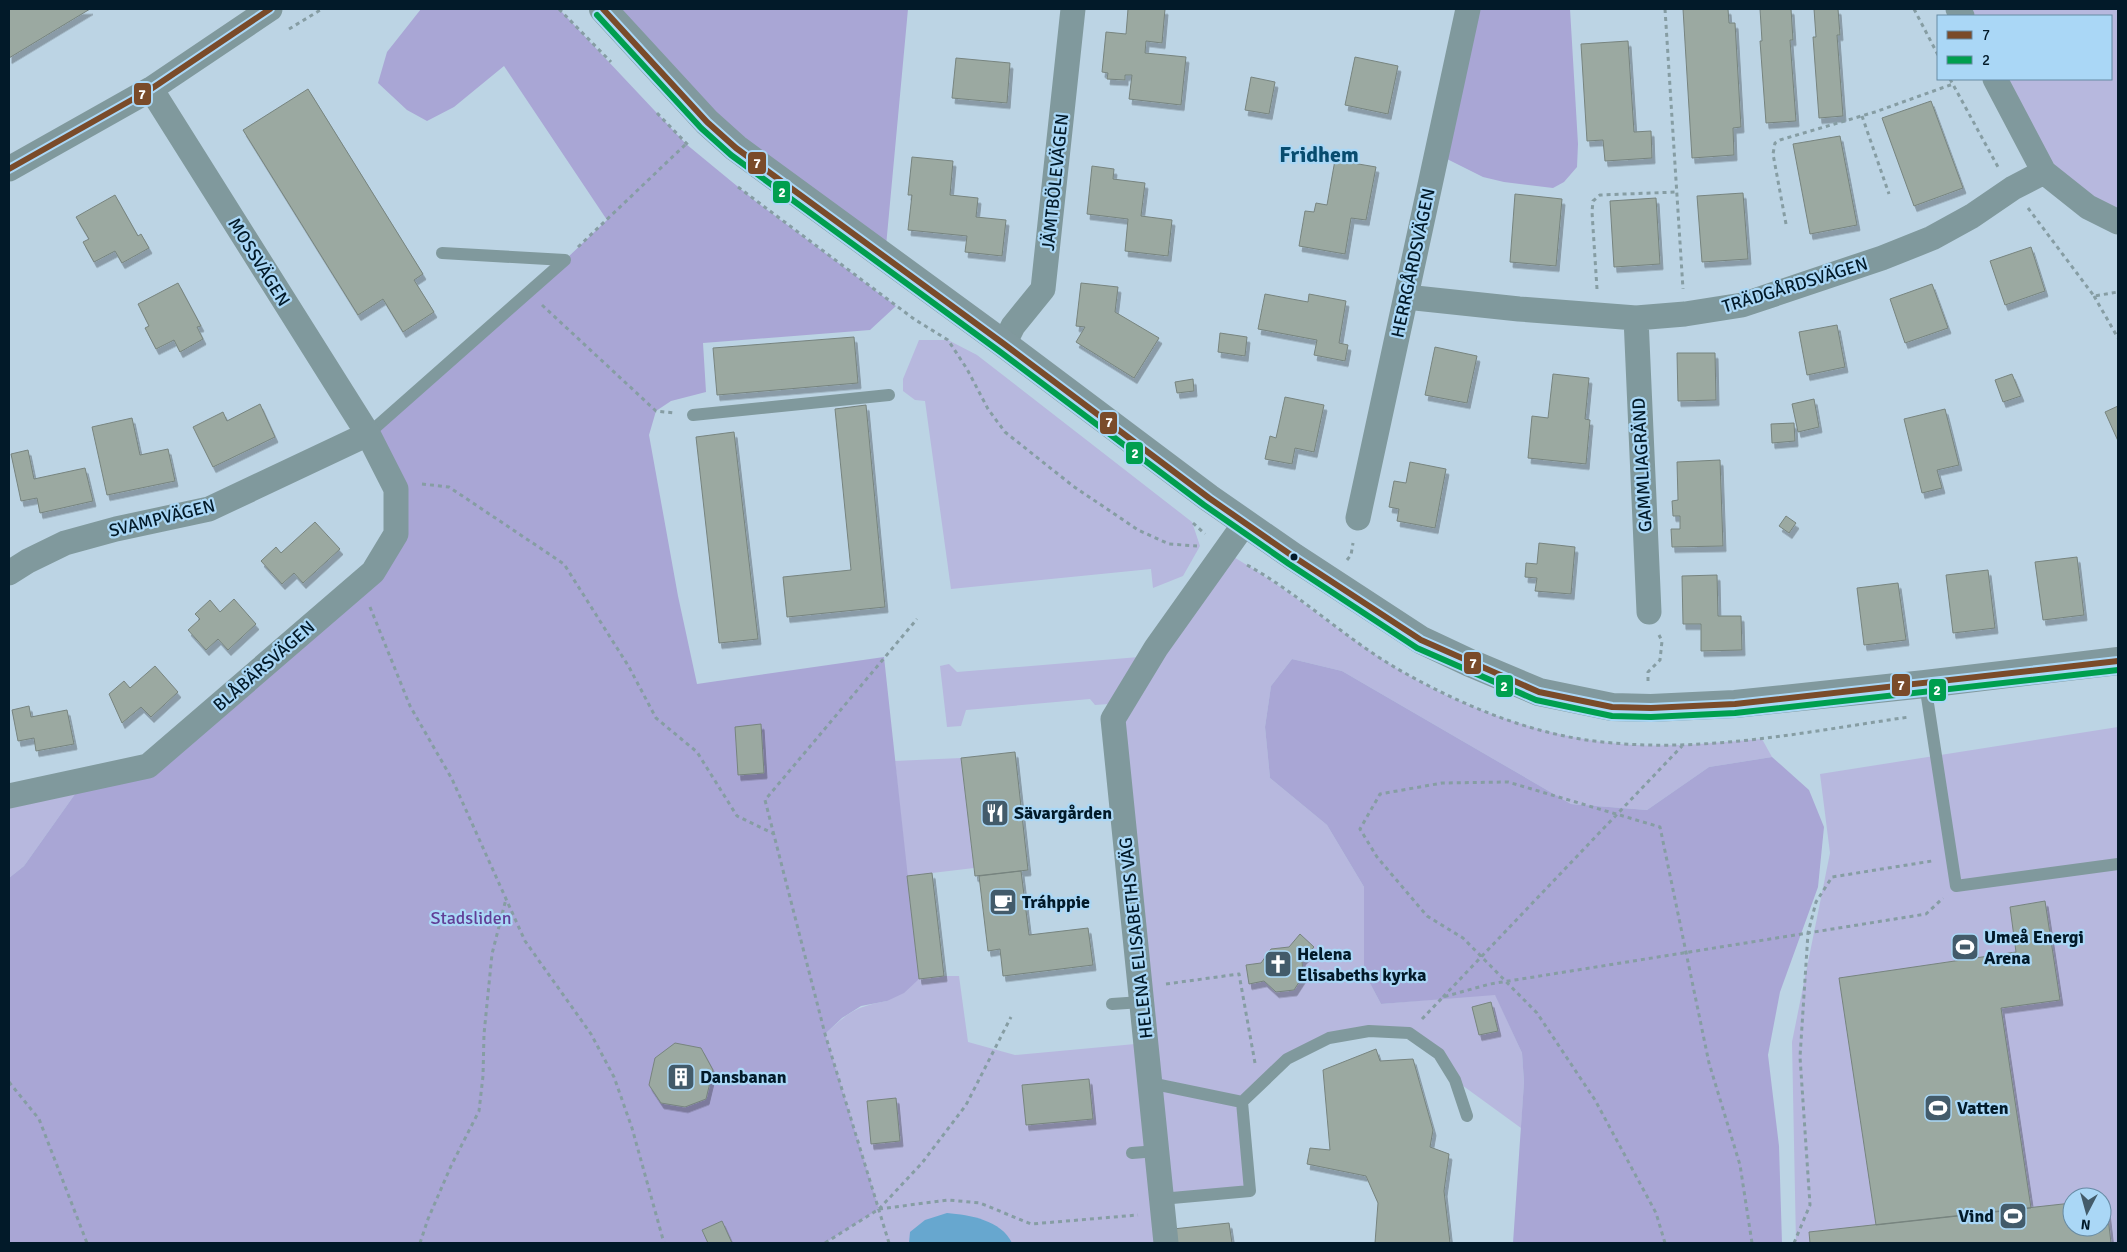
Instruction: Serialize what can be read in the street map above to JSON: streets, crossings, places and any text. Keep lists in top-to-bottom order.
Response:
{
  "streets": {
    "street": [
      "JÄMTBÖLEVÄGEN",
      "MOSSVÄGEN",
      "HERRGÅRDSVÄGEN",
      "TRÄDGÅRDSVÄGEN",
      "GAMMLIAGRÄND",
      "SVAMPVÄGEN",
      "BLÅBÄRSVÄGEN",
      "HELENA ELISABETHS VÄG"
    ]
  },
  "crossings": [
    ["MOSSVÄGEN", "SVAMPVÄGEN"],
    ["MOSSVÄGEN", "BLÅBÄRSVÄGEN"],
    ["HERRGÅRDSVÄGEN", "TRÄDGÅRDSVÄGEN"],
    ["TRÄDGÅRDSVÄGEN", "GAMMLIAGRÄND"],
    ["SVAMPVÄGEN", "BLÅBÄRSVÄGEN"]
  ],
  "districts": ["Fridhem"],
  "parks": ["Stadsliden"],
  "places": {
    "restaurant": ["Sävargården"],
    "cafe": ["Tráhppie"],
    "sports": ["Umeå Energi Arena", "Vatten", "Vind"],
    "church": ["Helena Elisabeths kyrka"],
    "building": ["Dansbanan"]
  },
  "lines": ["transit line 7", "transit line 2"],
  "legend": ["7", "2"],
  "north": "bottom"
}
